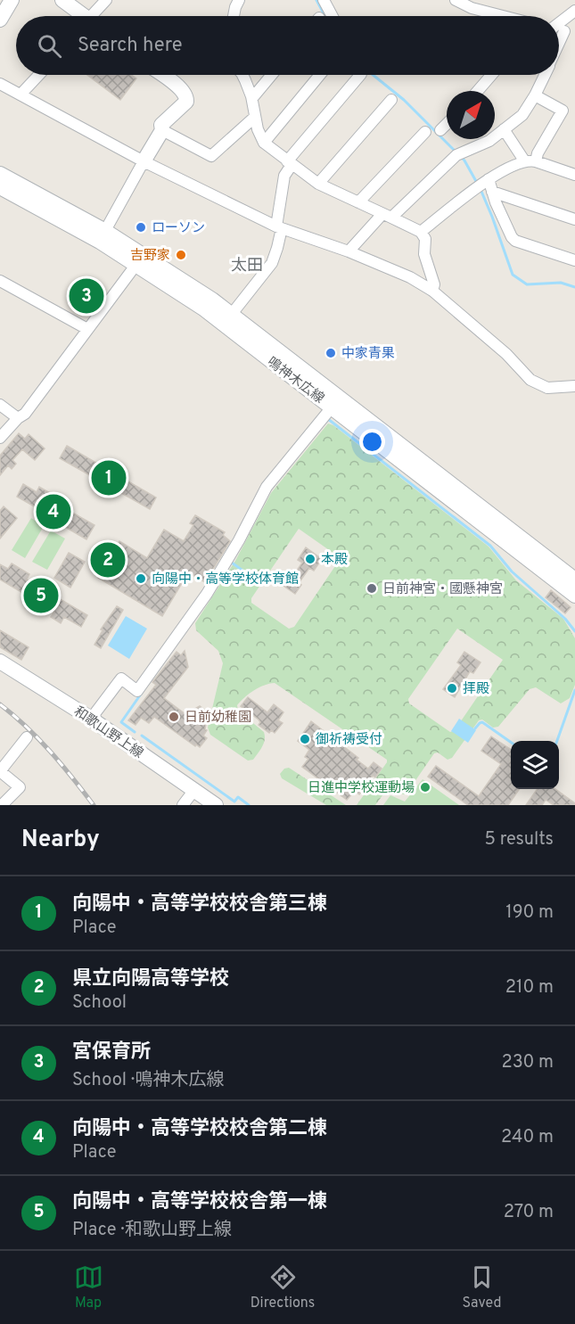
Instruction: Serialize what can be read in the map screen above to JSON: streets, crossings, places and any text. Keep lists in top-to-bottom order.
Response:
{
  "streets": {
    "main road": ["鳴神木広線", "和歌山野上線"]
  },
  "districts": ["太田"],
  "places": [
    "ローソン",
    "吉野家",
    "中家青果",
    "本殿",
    "向陽中・高等学校体育館",
    "日前神宮・國懸神宮",
    "拝殿",
    "日前幼稚園",
    "御祈祷受付",
    "日進中学校運動場"
  ],
  "north": "top right",
  "page": {
    "search": "Search here",
    "pins": [
      "3",
      "1",
      "4",
      "2",
      "5"
    ],
    "heading": ["Nearby", "5 results"],
    "list": [
      {
        "mark": "1",
        "name": "向陽中・高等学校校舎第三棟",
        "note": "Place",
        "value": "190 m"
      },
      {
        "mark": "2",
        "name": "県立向陽高等学校",
        "note": "School",
        "value": "210 m"
      },
      {
        "mark": "3",
        "name": "宮保育所",
        "note": "School · 鳴神木広線",
        "value": "230 m"
      },
      {
        "mark": "4",
        "name": "向陽中・高等学校校舎第二棟",
        "note": "Place",
        "value": "240 m"
      },
      {
        "mark": "5",
        "name": "向陽中・高等学校校舎第一棟",
        "note": "Place · 和歌山野上線",
        "value": "270 m"
      }
    ],
    "nav": ["Map", "Directions", "Saved"]
  }
}
